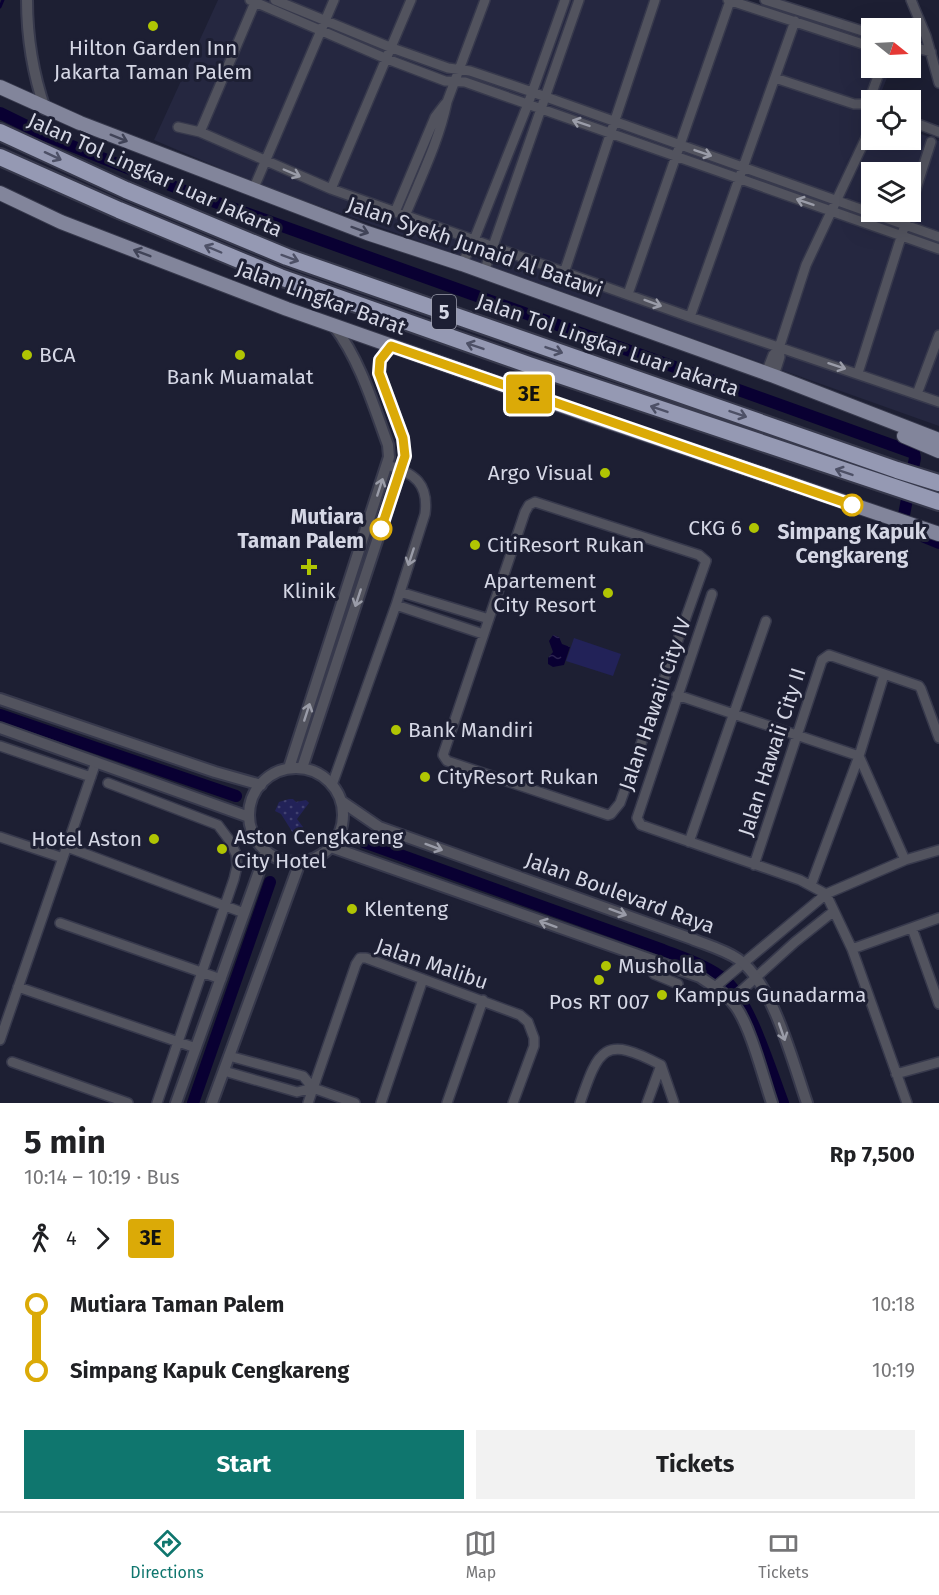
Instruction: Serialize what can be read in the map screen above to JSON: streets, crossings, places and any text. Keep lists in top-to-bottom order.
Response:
{
  "streets": {
    "highway": ["Jalan Tol Lingkar Luar Jakarta", "5"],
    "main road": ["Jalan Syekh Junaid Al Batawi", "Jalan Lingkar Barat"],
    "street": [
      "Jalan Hawaii City IV",
      "Jalan Hawaii City II",
      "Jalan Boulevard Raya",
      "Jalan Malibu"
    ]
  },
  "one_way": ["Jalan Syekh Junaid Al Batawi", "Jalan Lingkar Barat"],
  "places": {
    "other": [
      "Hilton Garden Inn Jakarta Taman Palem",
      "BCA",
      "Bank Muamalat",
      "Argo Visual",
      "Simpang Kapuk Cengkareng",
      "CKG 6",
      "Mutiara Taman Palem",
      "CitiResort Rukan",
      "Apartement City Resort",
      "Bank Mandiri",
      "CityResort Rukan",
      "Hotel Aston",
      "Aston Cengkareng City Hotel",
      "Klenteng",
      "Musholla",
      "Pos RT 007",
      "Kampus Gunadarma"
    ],
    "health": ["Klinik"]
  },
  "lines": ["bus line 3E"],
  "north": "right",
  "page": {
    "on_map": "3E",
    "heading": ["5 min", "10:14 – 10:19 · Bus", "Rp 7,500"],
    "legs": ["4", "3E"],
    "list": [
      {
        "name": "Mutiara Taman Palem",
        "value": "10:18"
      },
      {
        "name": "Simpang Kapuk Cengkareng",
        "value": "10:19"
      }
    ],
    "buttons": ["Start", "Tickets"],
    "tabs": ["Directions", "Map", "Tickets"]
  }
}
